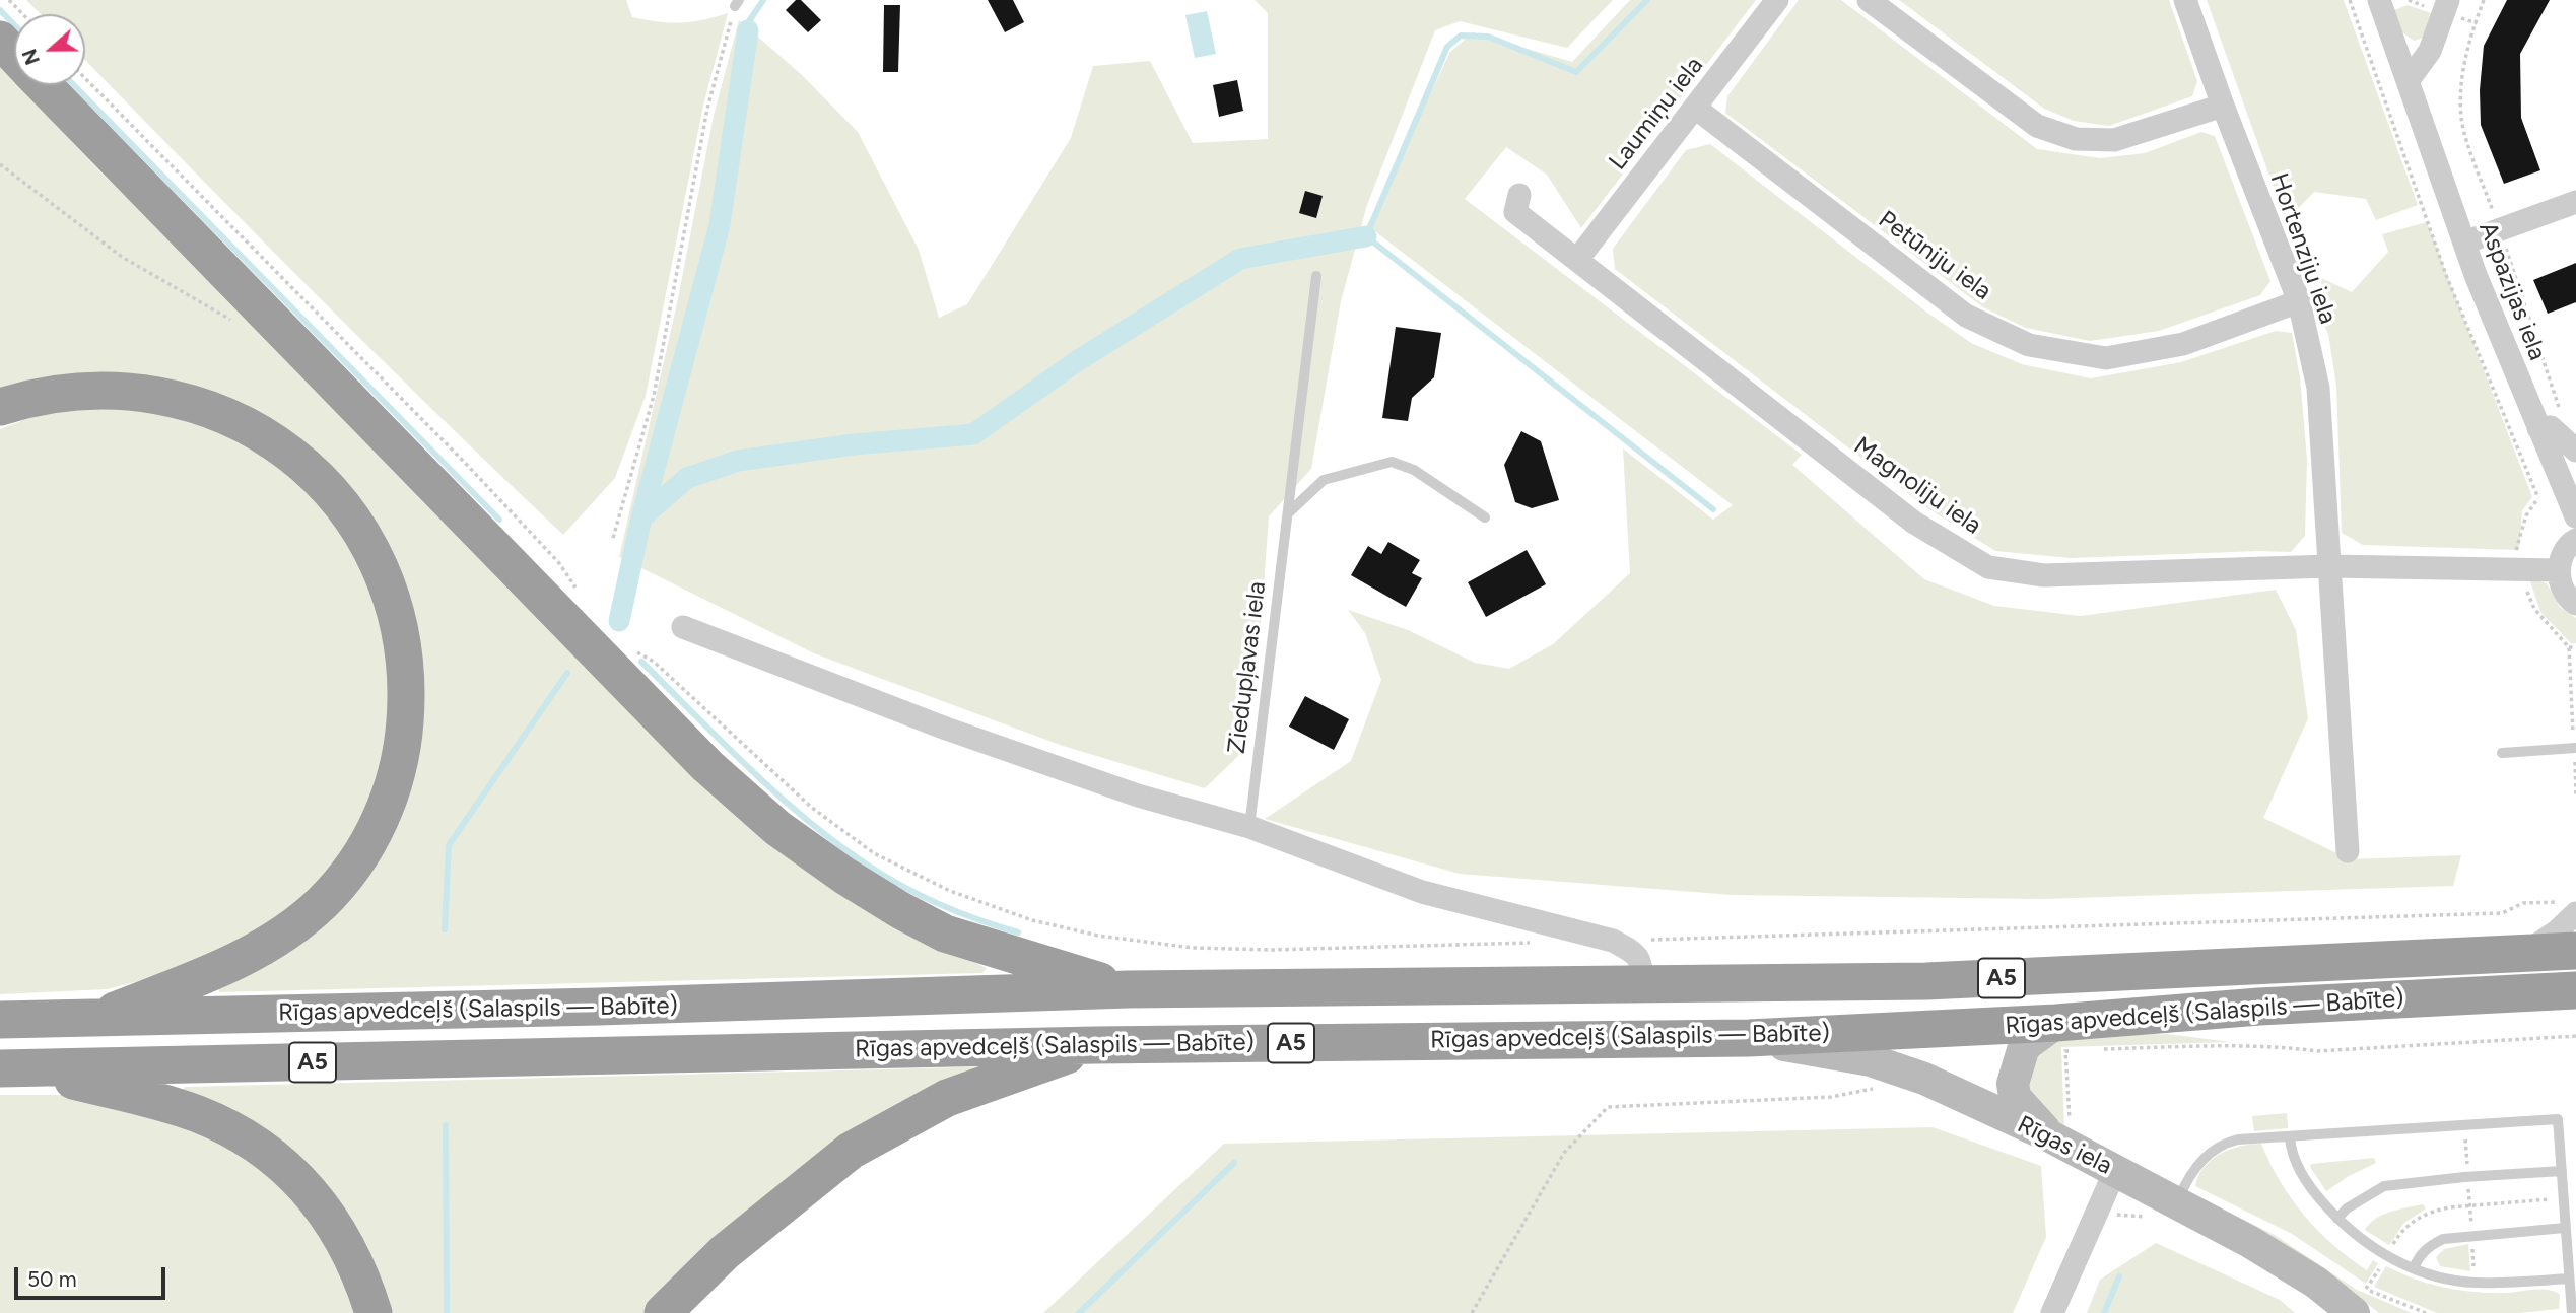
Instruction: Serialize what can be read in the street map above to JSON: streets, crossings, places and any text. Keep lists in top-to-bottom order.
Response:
{
  "streets": {
    "highway": ["A5", "Rīgas apvedceļš (Salaspils — Babīte)"],
    "main road": ["Rīgas iela"],
    "street": [
      "Laumiņu iela",
      "Hortenziju iela",
      "Petūniju iela",
      "Aspazijas iela",
      "Magnoliju iela"
    ],
    "lane": ["Ziedupļavas iela"]
  },
  "crossings": [
    ["Laumiņu iela", "Petūniju iela"],
    ["Laumiņu iela", "Magnoliju iela"],
    ["Hortenziju iela", "Petūniju iela"],
    ["Hortenziju iela", "Magnoliju iela"],
    ["Rīgas apvedceļš (Salaspils — Babīte)", "Rīgas iela"]
  ],
  "scale_bar": "50 m",
  "north": "left"
}
